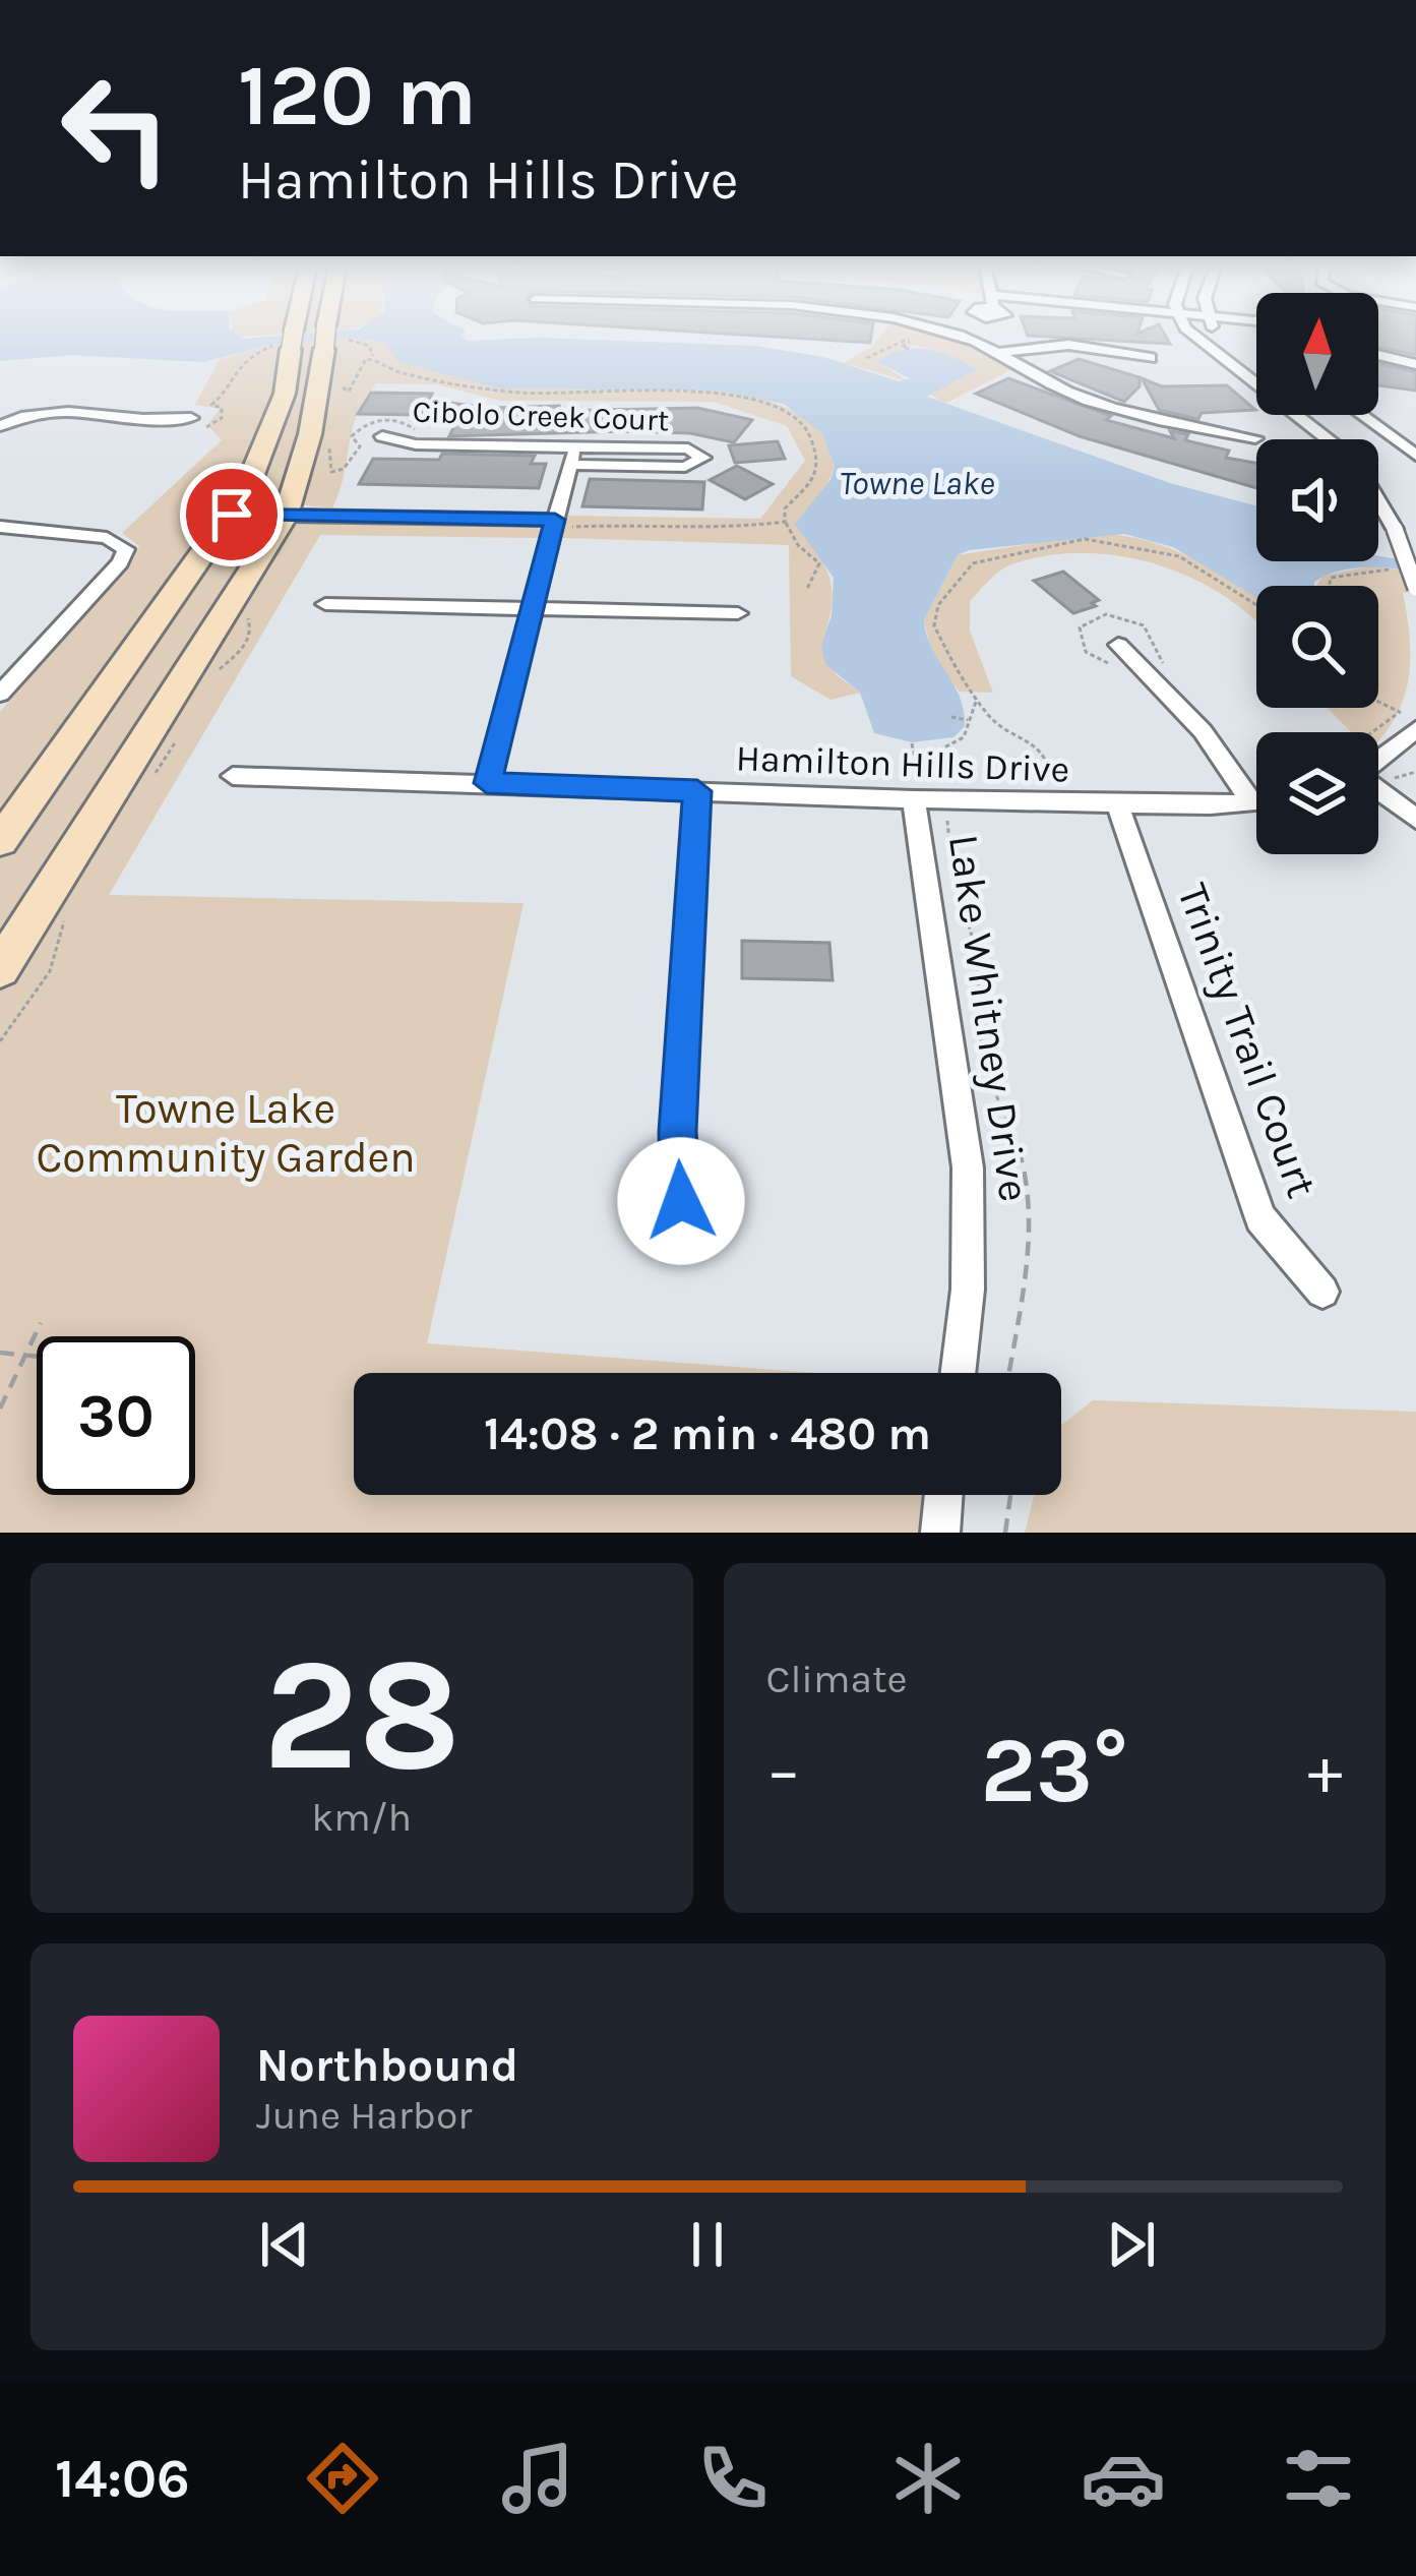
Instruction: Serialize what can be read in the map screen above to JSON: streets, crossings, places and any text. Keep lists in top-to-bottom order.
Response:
{
  "streets": {
    "street": [
      "Cibolo Creek Court",
      "Hamilton Hills Drive",
      "Lake Whitney Drive",
      "Trinity Trail Court"
    ]
  },
  "crossings": [
    ["Hamilton Hills Drive", "Lake Whitney Drive"],
    ["Hamilton Hills Drive", "Trinity Trail Court"]
  ],
  "water": ["Towne Lake"],
  "parks": ["Towne Lake Community Garden"],
  "north": "top",
  "page": {
    "turn": ["120 m", "Hamilton Hills Drive"],
    "limit": "30",
    "trip": "14:08 · 2 min · 480 m",
    "tile": [
      ["28", "km/h"],
      "Climate"
    ],
    "heat": ["−", "23°", "+"],
    "song": ["Northbound", "June Harbor"],
    "tabs": "14:06"
  }
}
